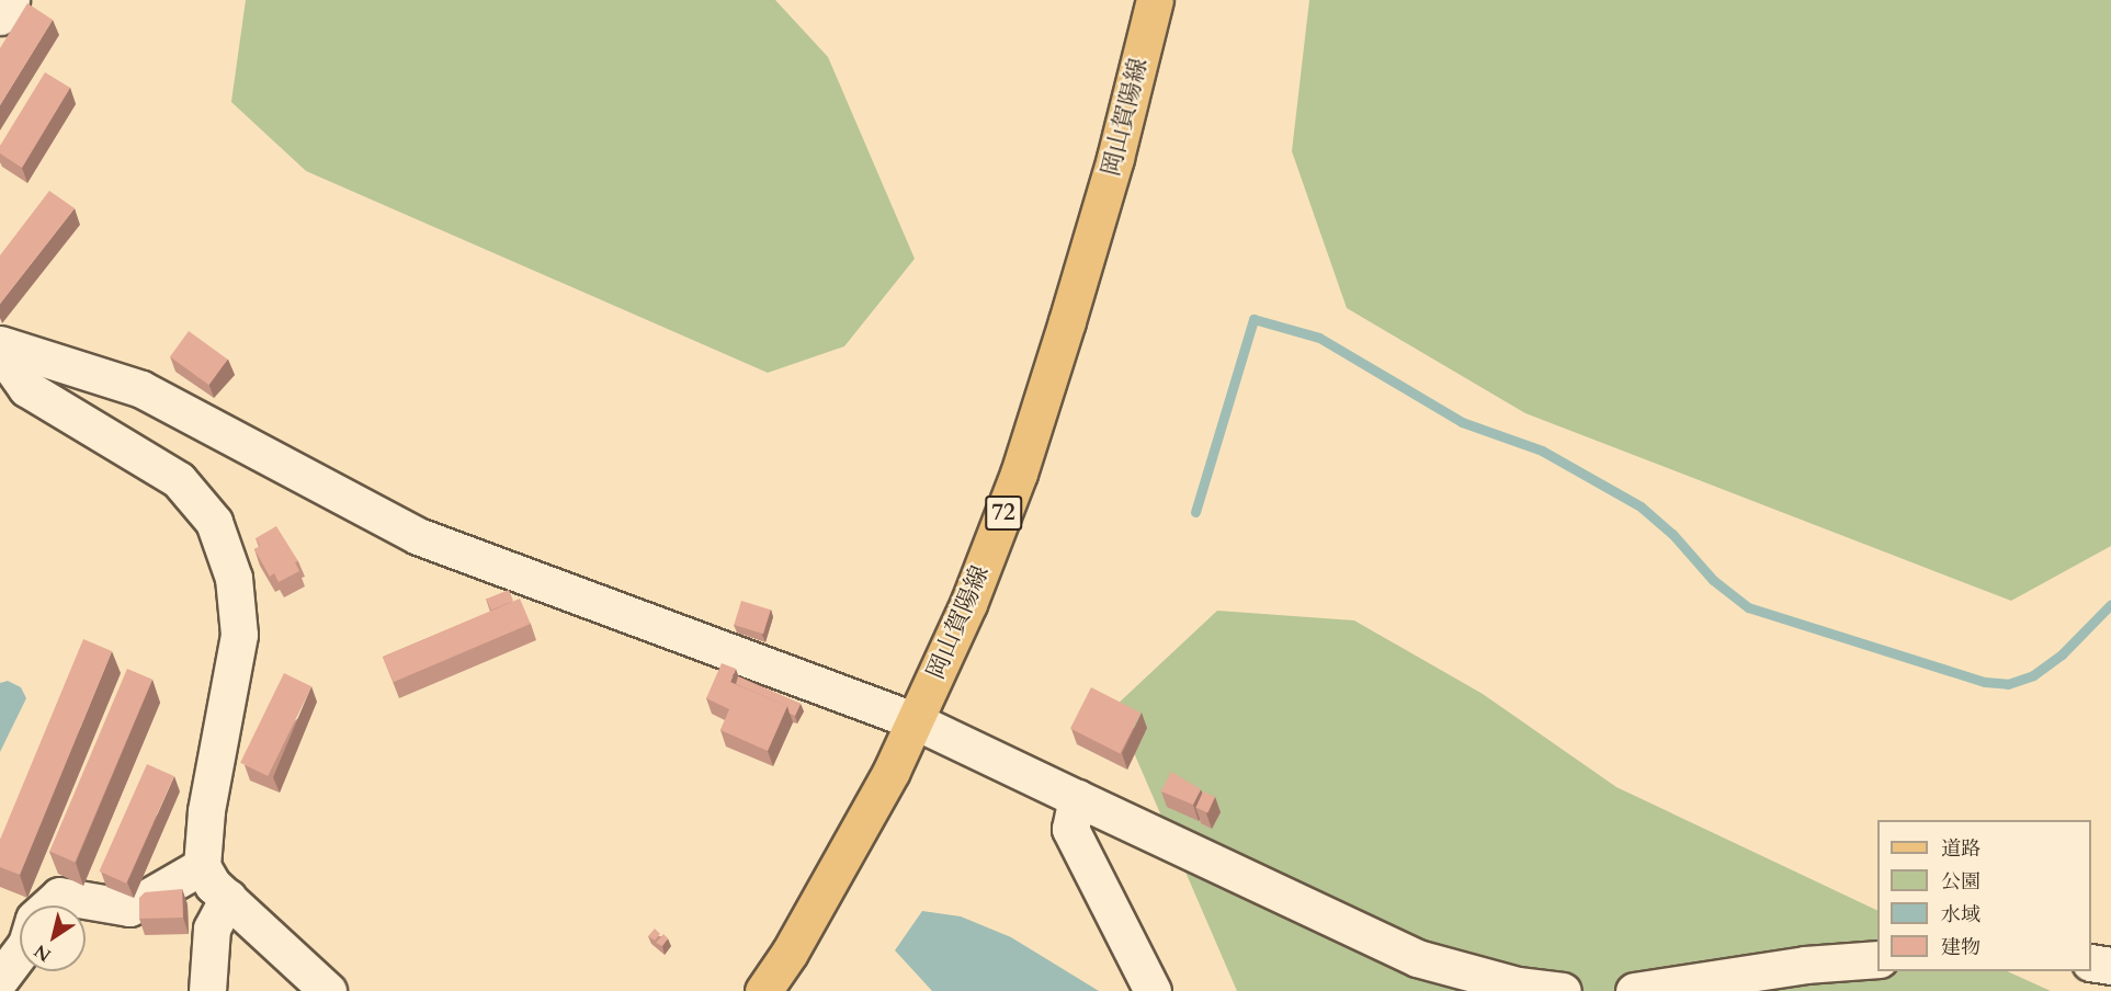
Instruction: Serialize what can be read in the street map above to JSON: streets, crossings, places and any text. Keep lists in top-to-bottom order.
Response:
{
  "streets": {
    "main road": ["岡山賀陽線", "72"]
  },
  "legend": [
    "道路",
    "公園",
    "水域",
    "建物"
  ],
  "north": "bottom left"
}
